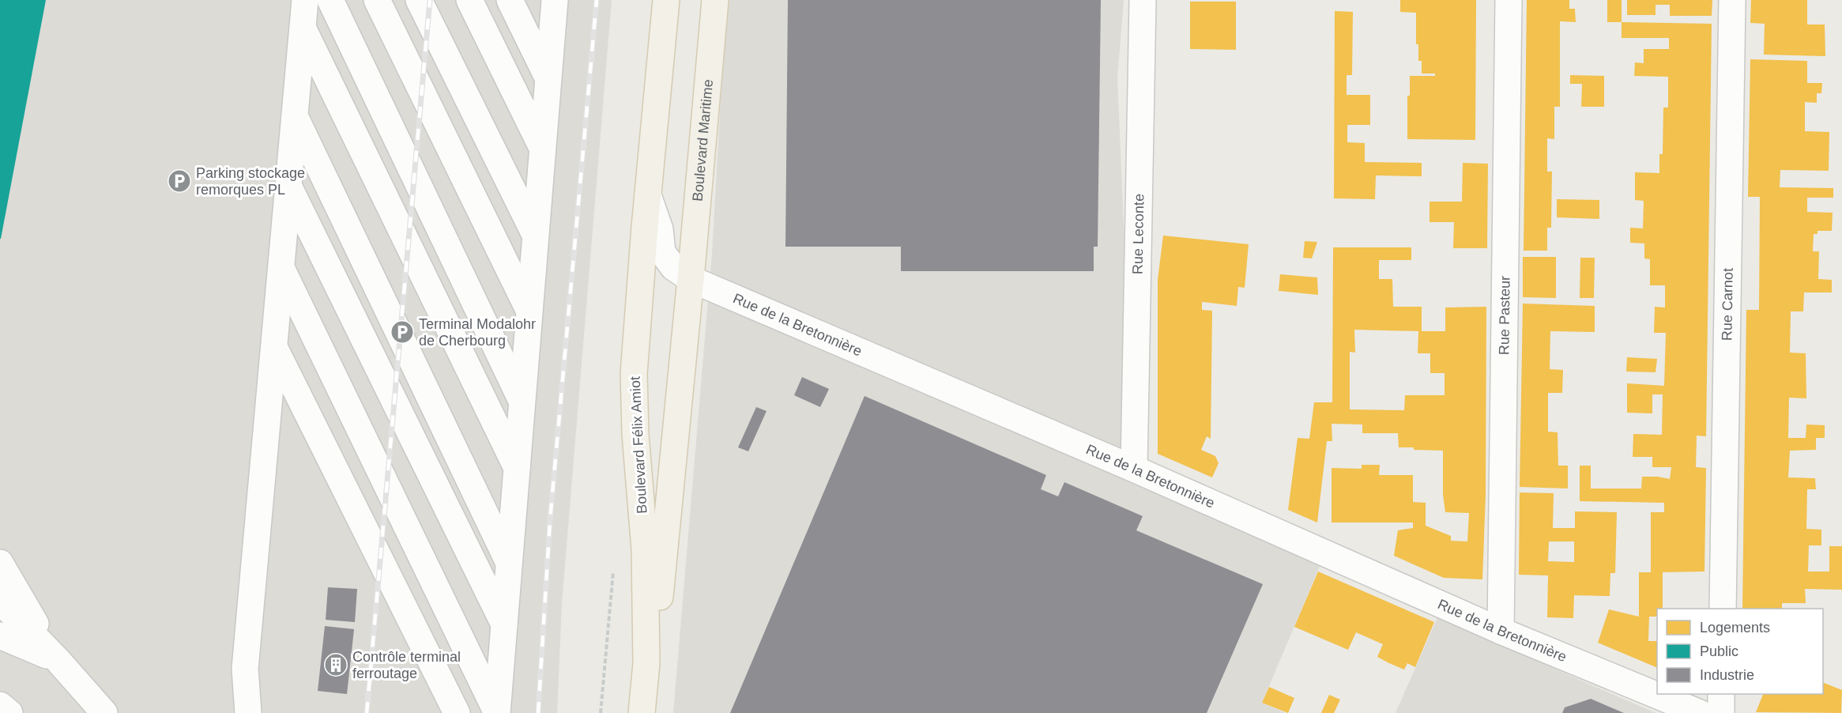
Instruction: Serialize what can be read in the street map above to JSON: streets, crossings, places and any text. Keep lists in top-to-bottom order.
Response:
{
  "streets": {
    "main road": ["Boulevard Maritime", "Boulevard Félix Amiot"],
    "street": [
      "Rue Leconte",
      "Rue Carnot",
      "Rue Pasteur",
      "Rue de la Bretonnière"
    ]
  },
  "crossings": [
    ["Boulevard Maritime", "Rue de la Bretonnière"],
    ["Boulevard Maritime", "Boulevard Félix Amiot"],
    ["Rue Leconte", "Rue de la Bretonnière"],
    ["Rue Pasteur", "Rue de la Bretonnière"],
    ["Rue de la Bretonnière", "Boulevard Félix Amiot"]
  ],
  "places": {
    "parking": ["Parking stockage remorques PL", "Terminal Modalohr de Cherbourg"],
    "building": ["Contrôle terminal ferroutage"]
  },
  "legend": ["Logements", "Public", "Industrie"]
}
